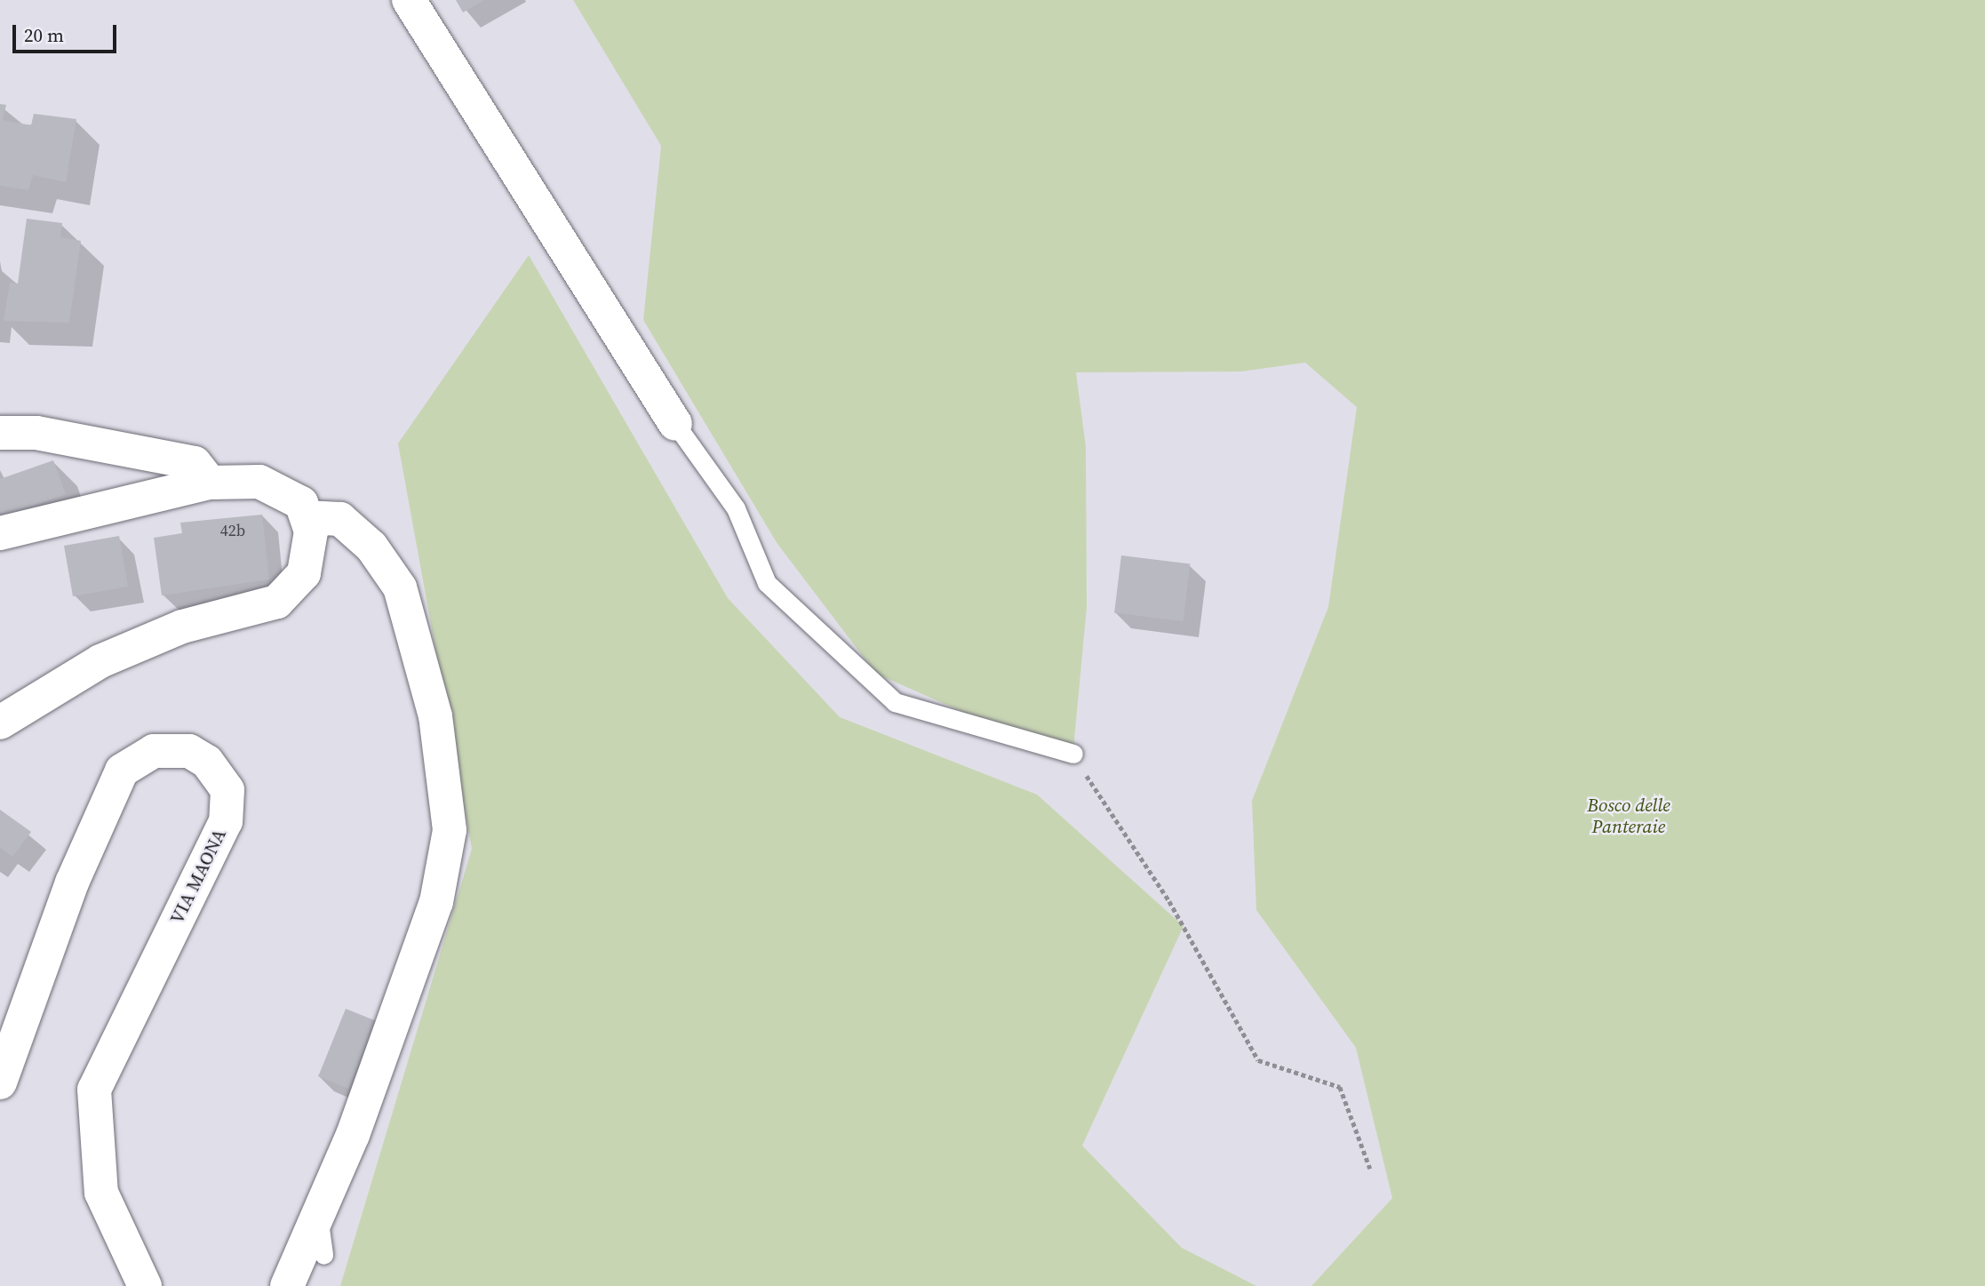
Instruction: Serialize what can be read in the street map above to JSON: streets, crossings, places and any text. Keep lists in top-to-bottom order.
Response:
{
  "streets": {
    "main road": ["VIA MAONA"]
  },
  "parks": ["Bosco delle Panteraie"],
  "house_numbers": ["42b"],
  "scale_bar": "20 m"
}
